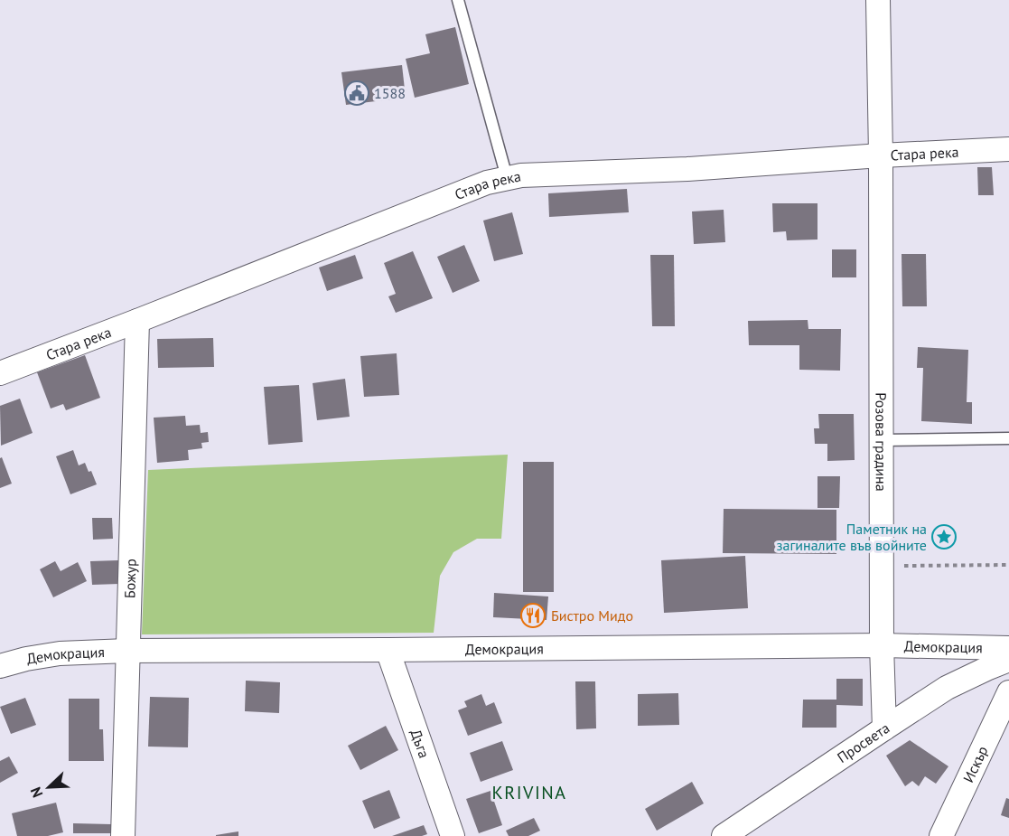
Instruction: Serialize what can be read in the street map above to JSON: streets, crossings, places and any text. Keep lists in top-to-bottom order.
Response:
{
  "streets": {
    "street": [
      "Стара река",
      "Розова градина",
      "Божур",
      "Демокрация",
      "Просвета",
      "Дъга",
      "Искър"
    ]
  },
  "crossings": [
    ["Стара река", "Розова градина"],
    ["Стара река", "Божур"],
    ["Розова градина", "Демокрация"],
    ["Розова градина", "Просвета"],
    ["Божур", "Демокрация"],
    ["Демокрация", "Дъга"]
  ],
  "districts": ["KRIVINA"],
  "places": {
    "public building": ["1588"],
    "place": ["Паметник на загиналите във войните"],
    "restaurant": ["Бистро Мидо"]
  },
  "north": "bottom left"
}
